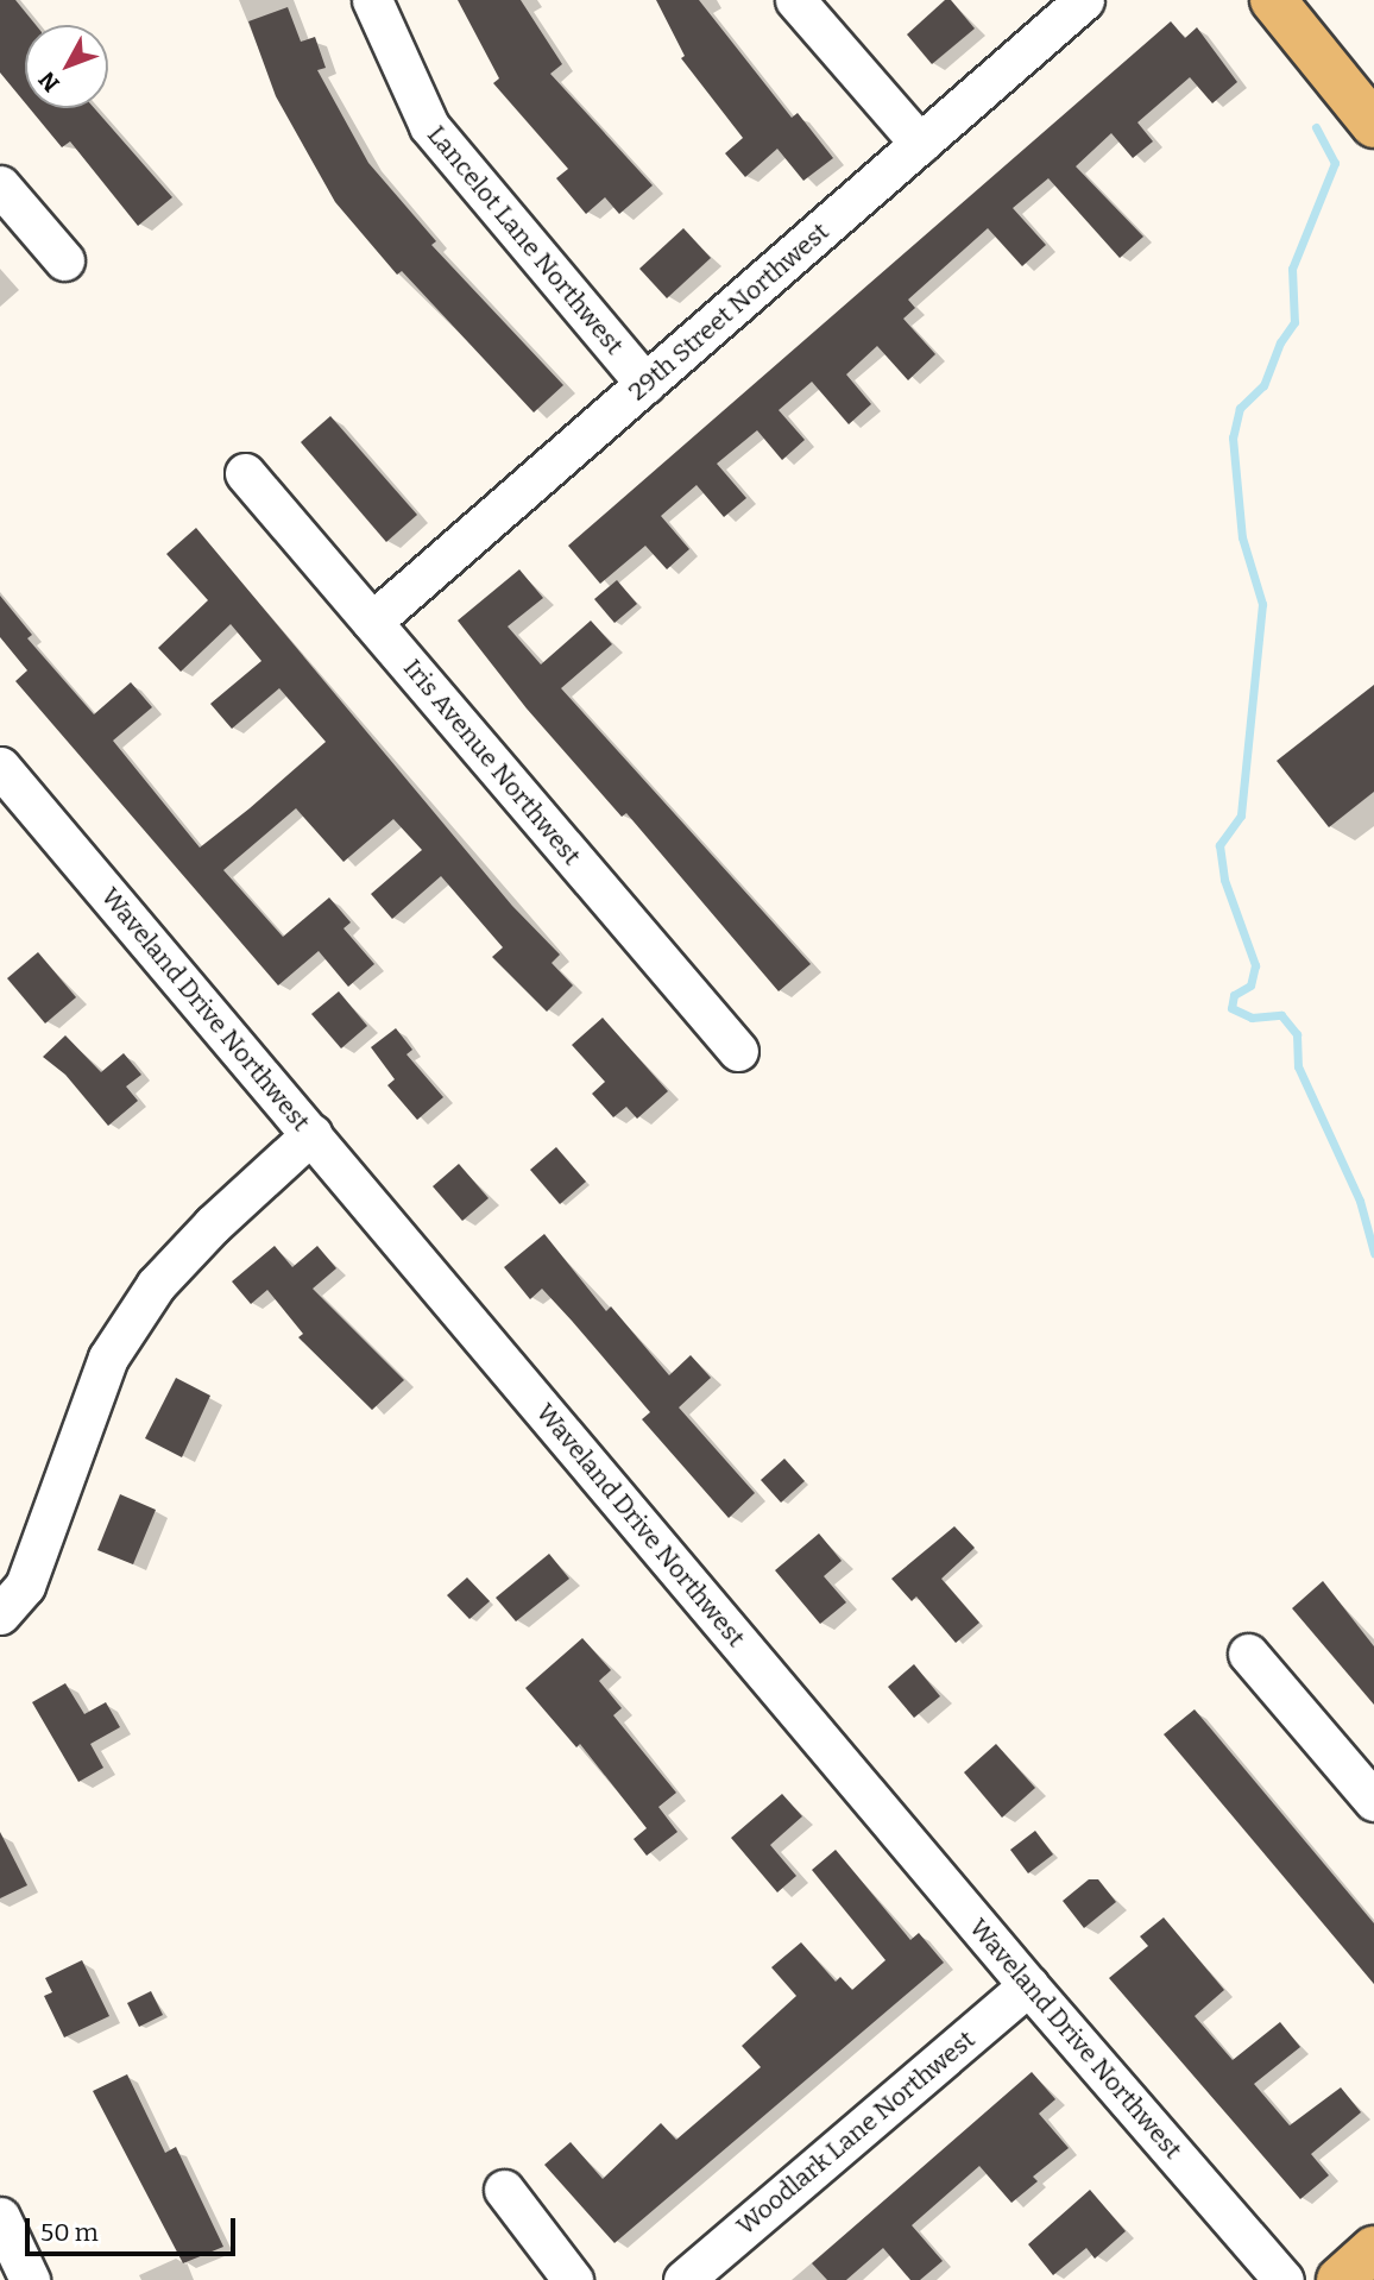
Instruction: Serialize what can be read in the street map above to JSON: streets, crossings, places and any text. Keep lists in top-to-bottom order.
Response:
{
  "streets": {
    "street": [
      "Lancelot Lane Northwest",
      "29th Street Northwest",
      "Iris Avenue Northwest",
      "Waveland Drive Northwest",
      "Woodlark Lane Northwest"
    ]
  },
  "crossings": [
    ["Lancelot Lane Northwest", "29th Street Northwest"],
    ["29th Street Northwest", "Iris Avenue Northwest"],
    ["Waveland Drive Northwest", "Woodlark Lane Northwest"]
  ],
  "scale_bar": "50 m",
  "north": "bottom left"
}
